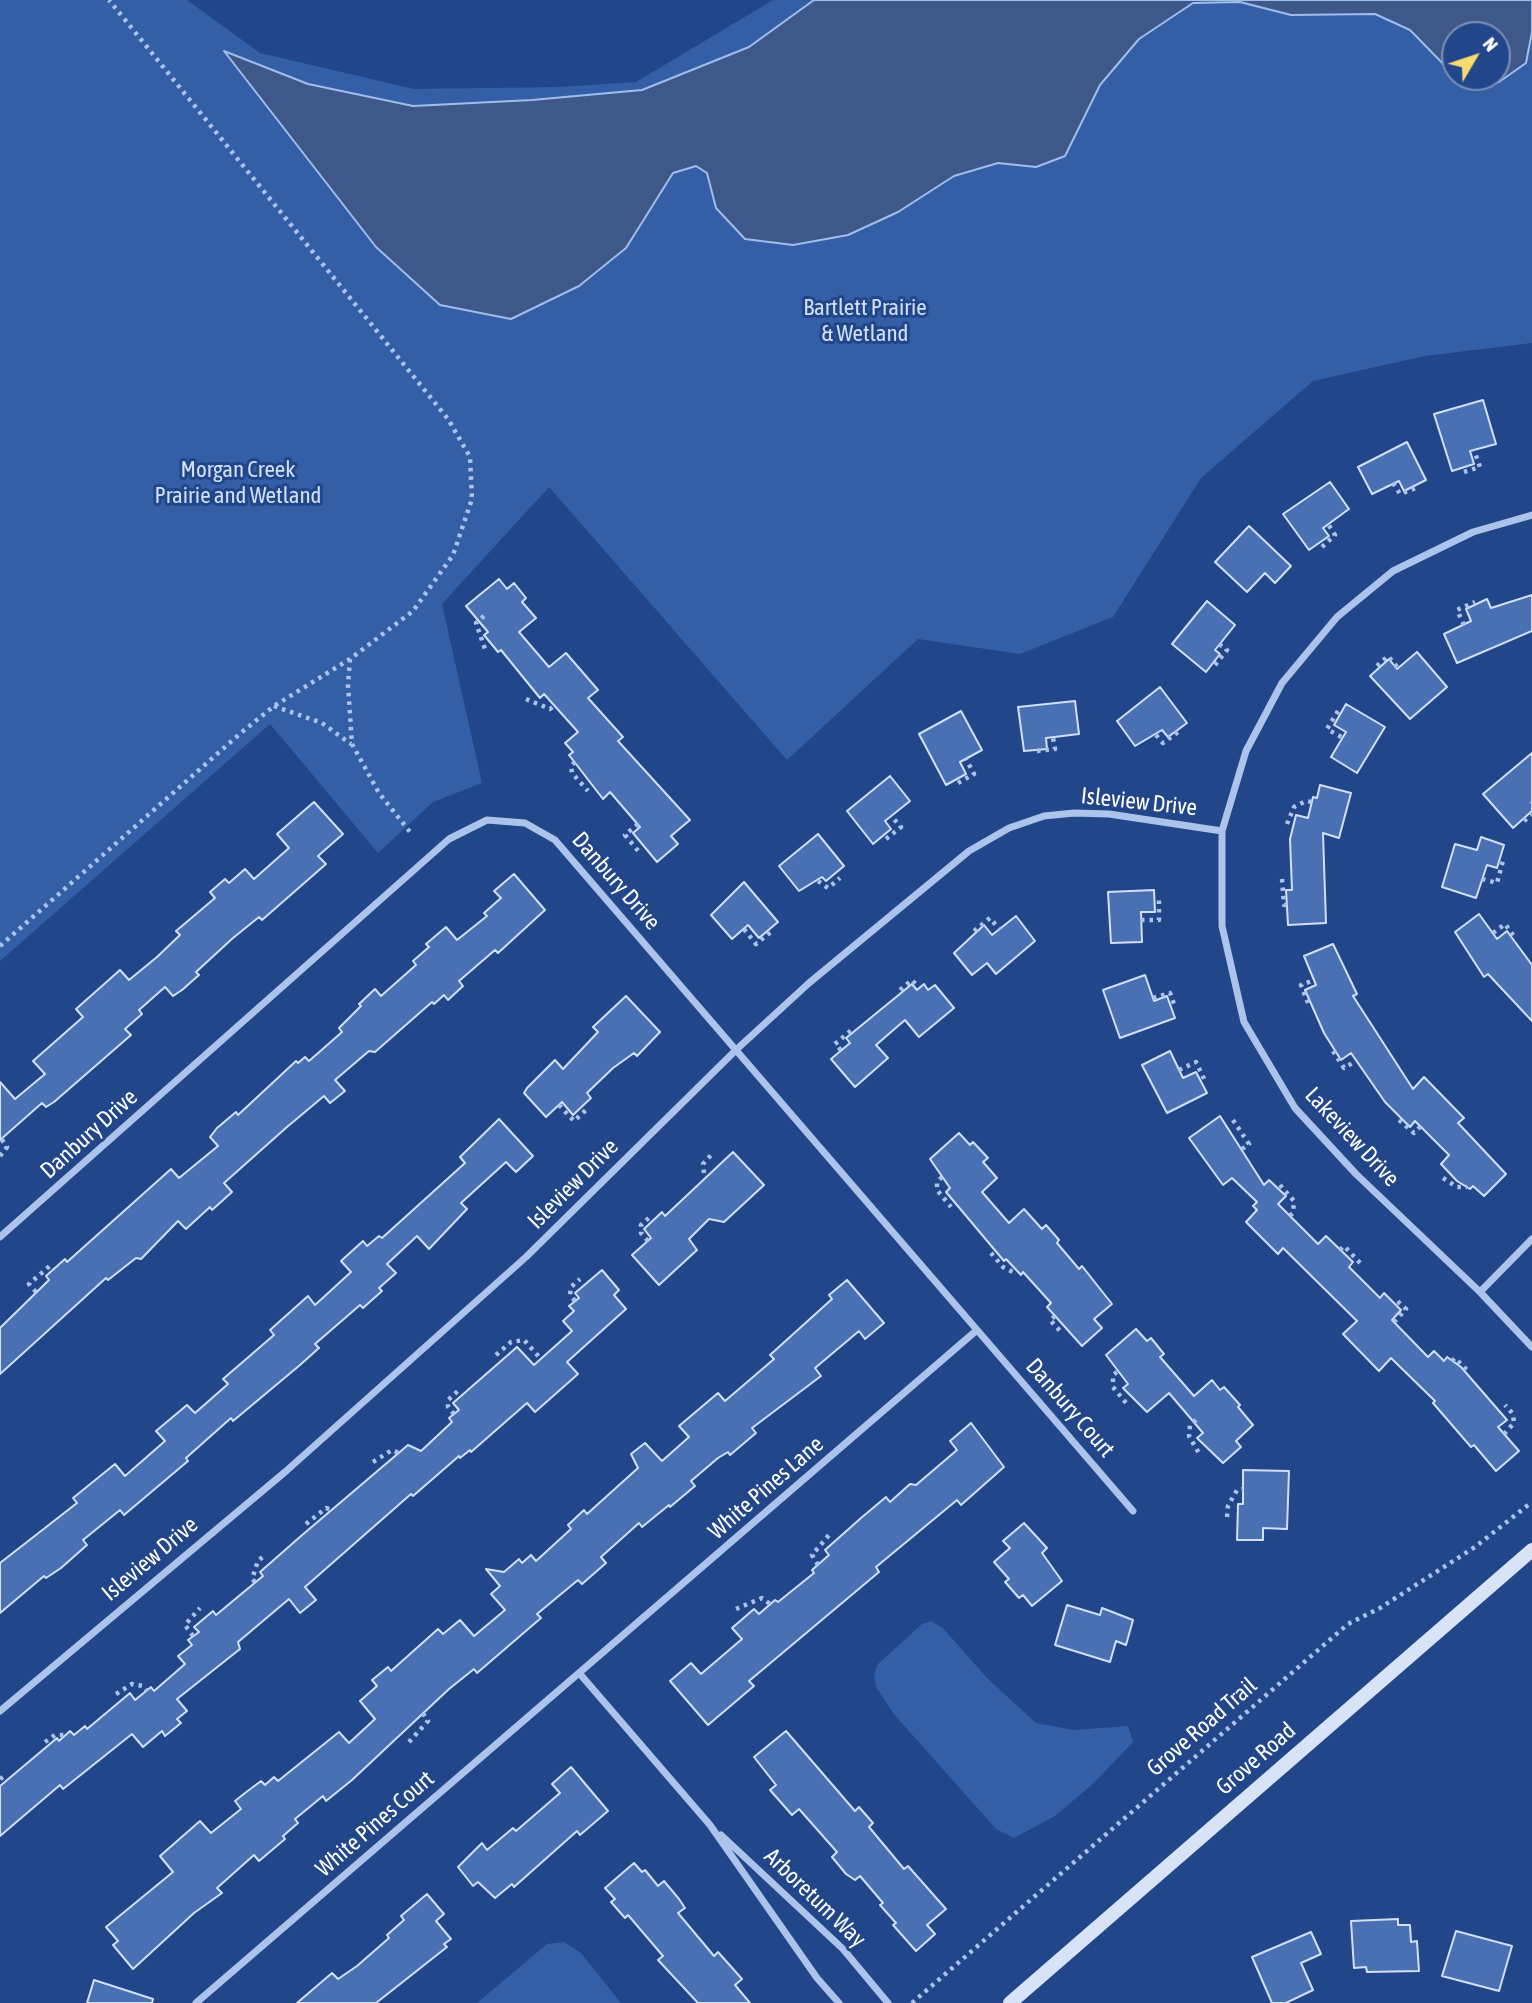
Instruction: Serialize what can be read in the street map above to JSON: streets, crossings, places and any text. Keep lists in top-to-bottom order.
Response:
{
  "streets": {
    "street": [
      "Isleview Drive",
      "Danbury Drive",
      "Lakeview Drive",
      "Danbury Court",
      "White Pines Lane",
      "Grove Road",
      "White Pines Court",
      "Arboretum Way"
    ],
    "path": ["Grove Road Trail"]
  },
  "crossings": [
    ["Isleview Drive", "Danbury Drive"],
    ["Isleview Drive", "Lakeview Drive"],
    ["Danbury Drive", "Danbury Court"],
    ["Danbury Drive", "White Pines Lane"],
    ["Danbury Court", "White Pines Lane"],
    ["White Pines Lane", "White Pines Court"],
    ["White Pines Lane", "Arboretum Way"],
    ["White Pines Court", "Arboretum Way"]
  ],
  "parks": ["Bartlett Prairie & Wetland", "Morgan Creek Prairie and Wetland"],
  "north": "top right"
}
